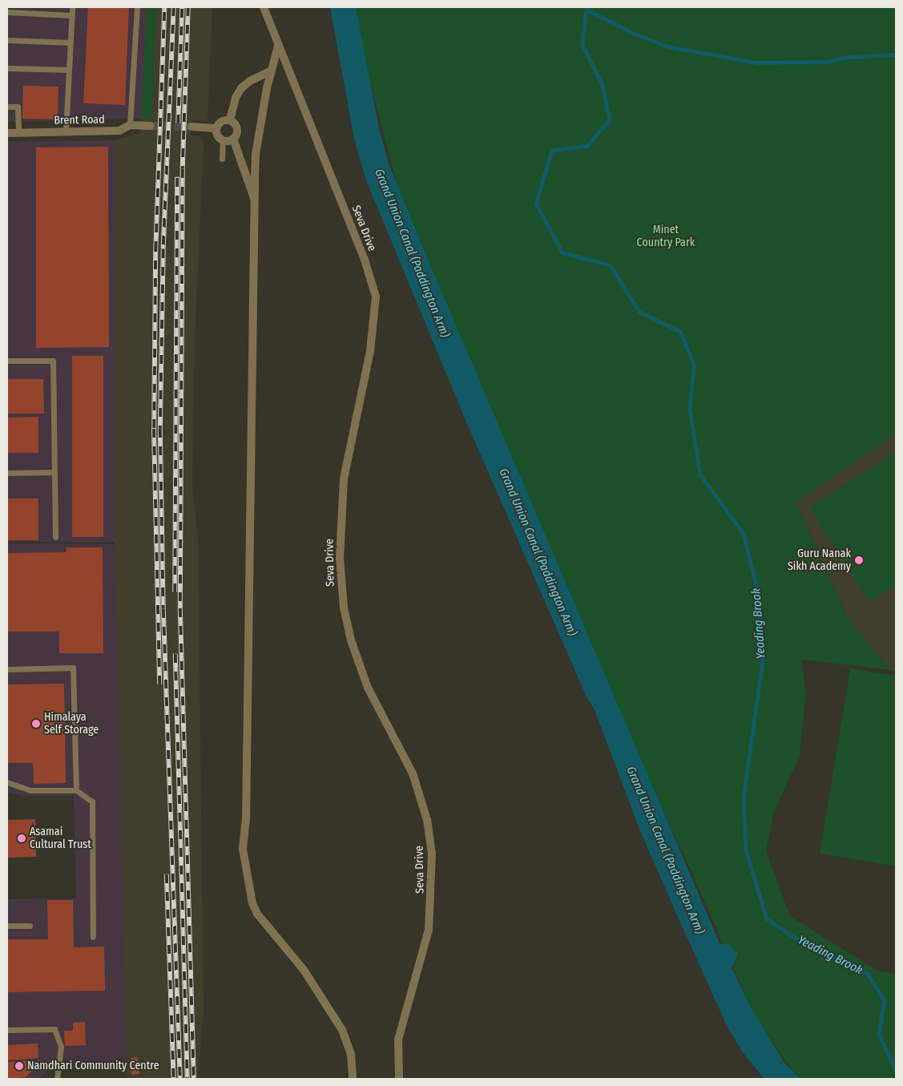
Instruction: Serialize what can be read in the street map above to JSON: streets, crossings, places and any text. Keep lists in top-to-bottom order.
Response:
{
  "streets": {
    "street": ["Brent Road", "Seva Drive"]
  },
  "water": ["Grand Union Canal (Paddington Arm)", "Yeading Brook"],
  "parks": ["Minet Country Park"],
  "places": [
    "Guru Nanak Sikh Academy",
    "Himalaya Self Storage",
    "Asamai Cultural Trust",
    "Namdhari Community Centre"
  ]
}
